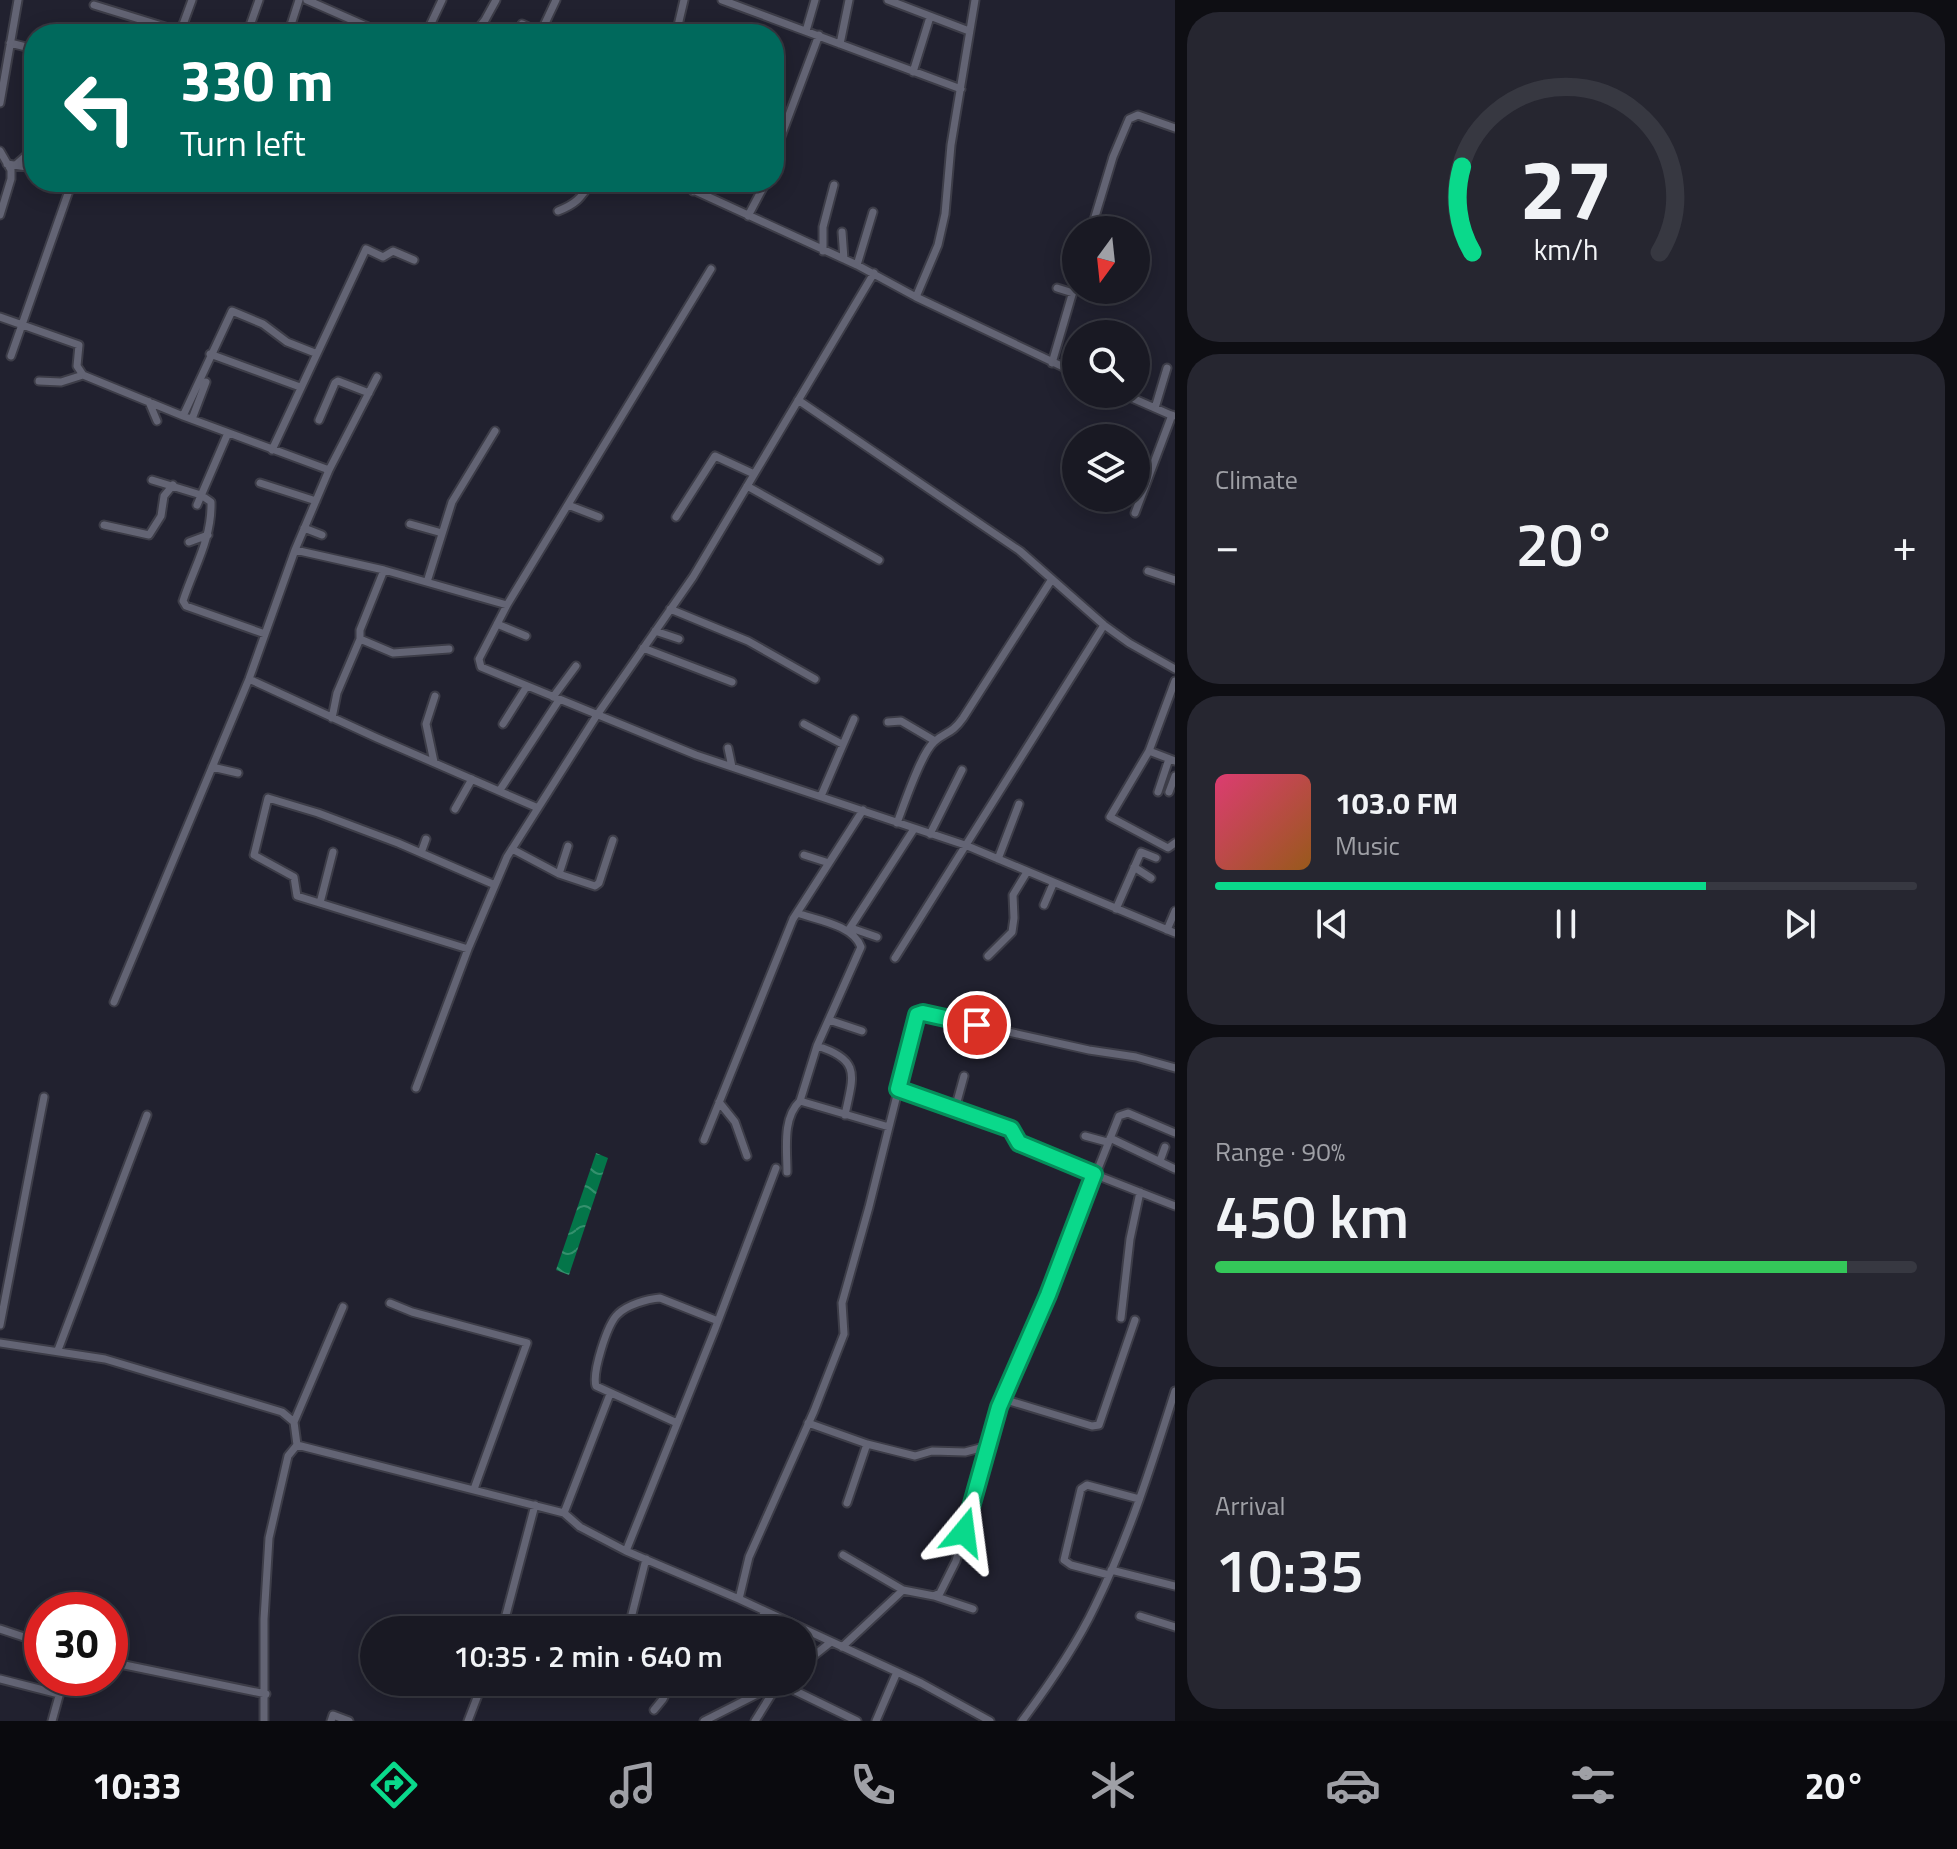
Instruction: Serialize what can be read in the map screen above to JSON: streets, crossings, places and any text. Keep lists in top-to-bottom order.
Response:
{
  "north": "bottom",
  "page": {
    "turn": ["330 m", "Turn left"],
    "tile": [
      "Climate",
      ["Range · 90%", "450 km"],
      ["Arrival", "10:35"]
    ],
    "heat": ["−", "20°", "+"],
    "song": ["103.0 FM", "Music"],
    "limit": "30",
    "trip": "10:35 · 2 min · 640 m",
    "tabs": ["10:33", "20°"],
    "gauge": ["27", "km/h"]
  }
}
